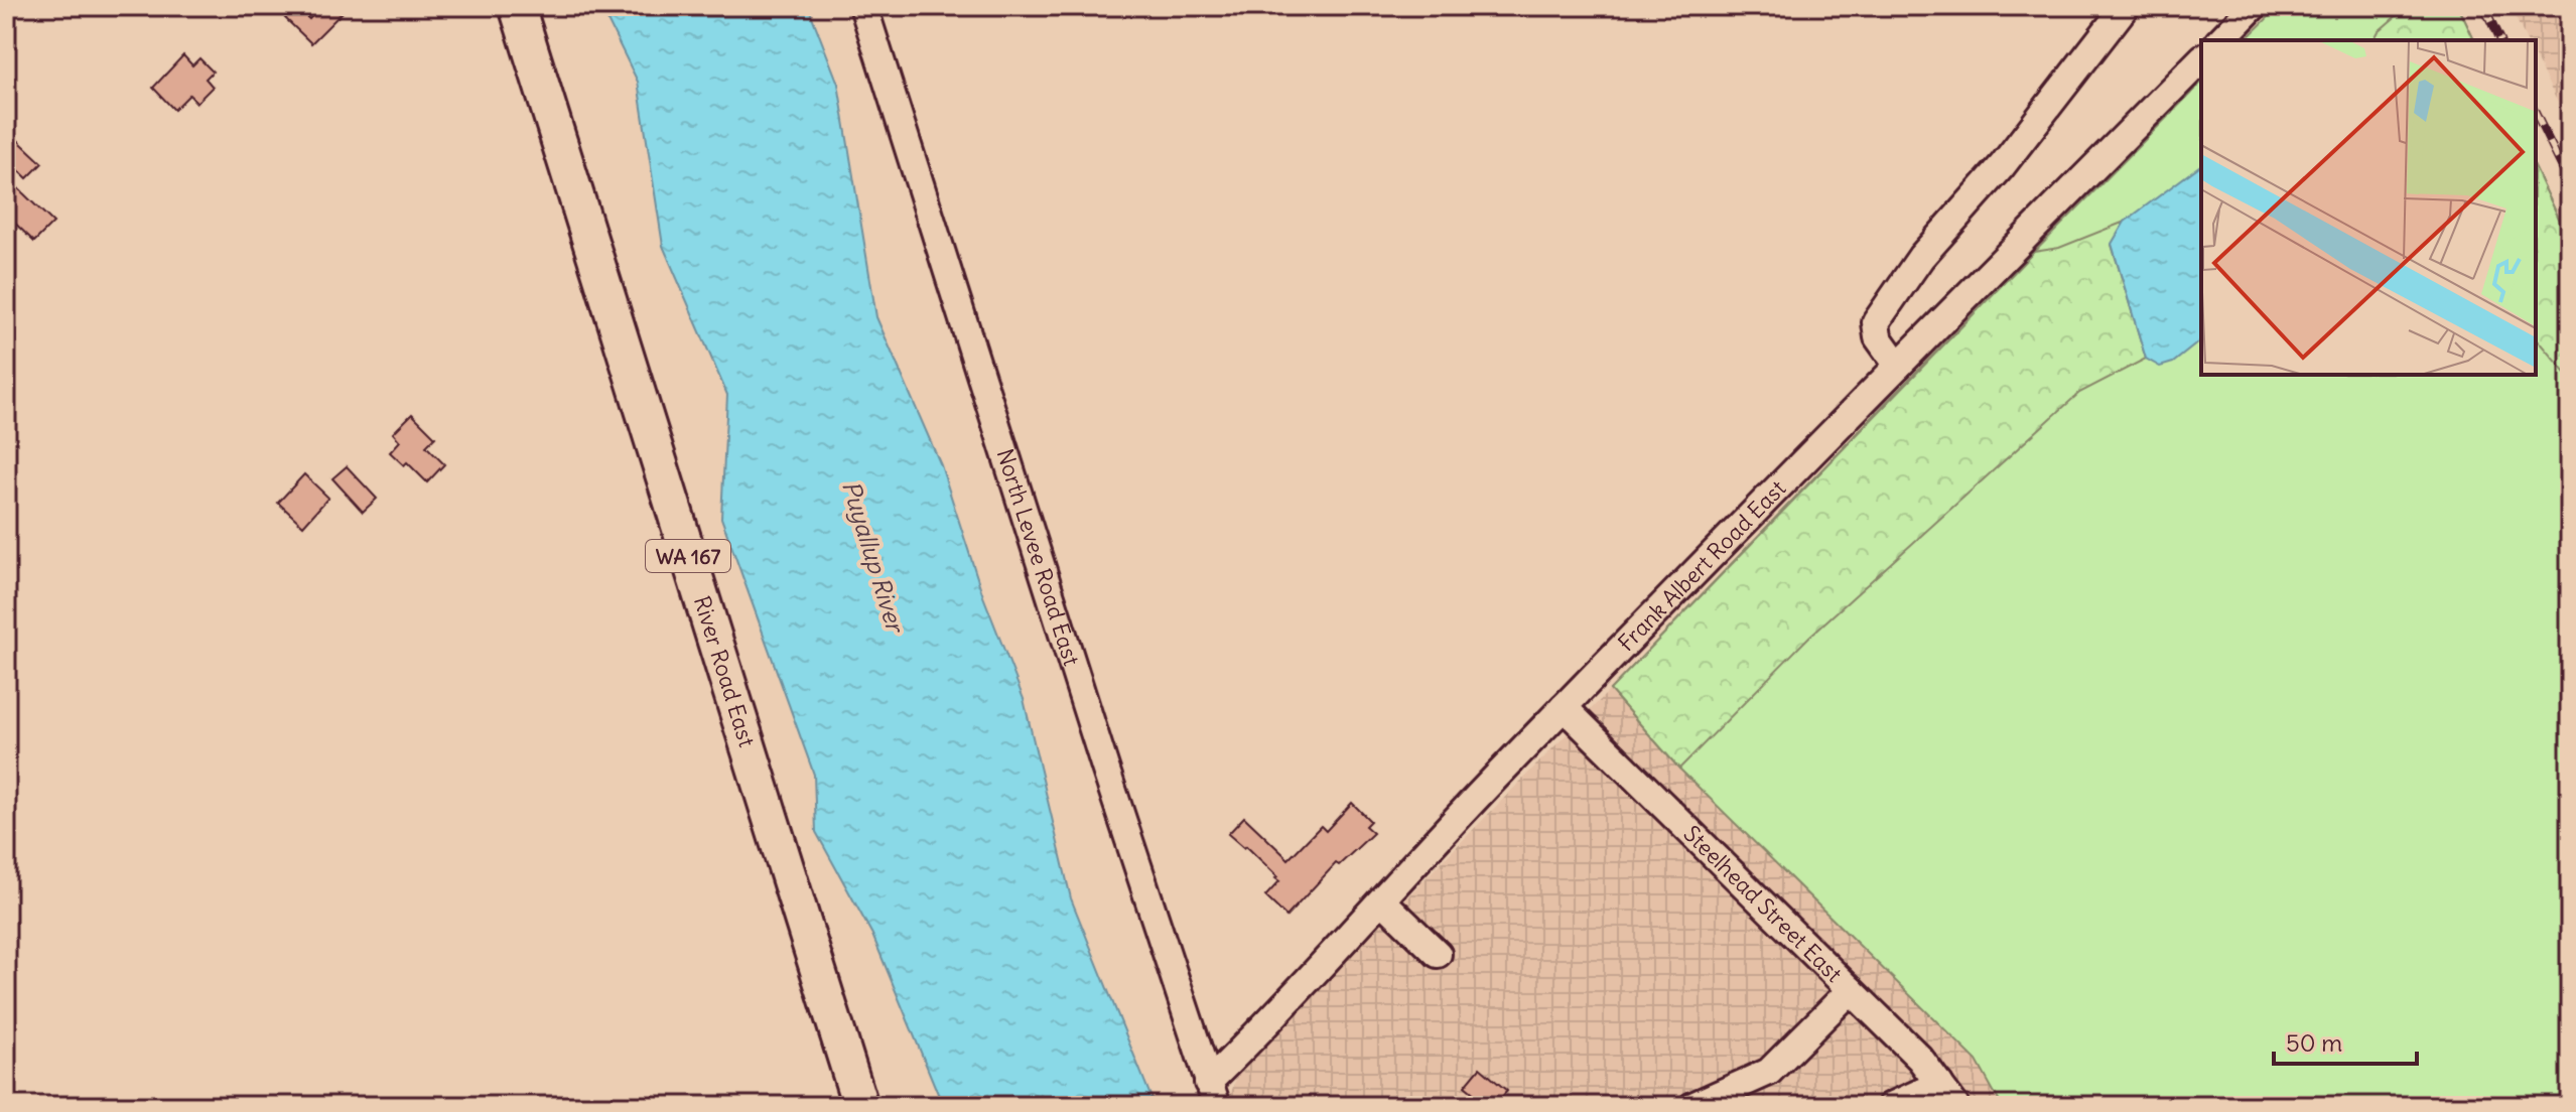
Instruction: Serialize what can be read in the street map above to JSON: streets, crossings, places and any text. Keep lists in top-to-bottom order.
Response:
{
  "streets": {
    "main road": ["WA 167", "River Road East"],
    "street": ["North Levee Road East", "Frank Albert Road East", "Steelhead Street East"]
  },
  "crossings": [
    ["North Levee Road East", "Frank Albert Road East"],
    ["Frank Albert Road East", "Steelhead Street East"]
  ],
  "water": ["Puyallup River"],
  "scale_bar": "50 m"
}
